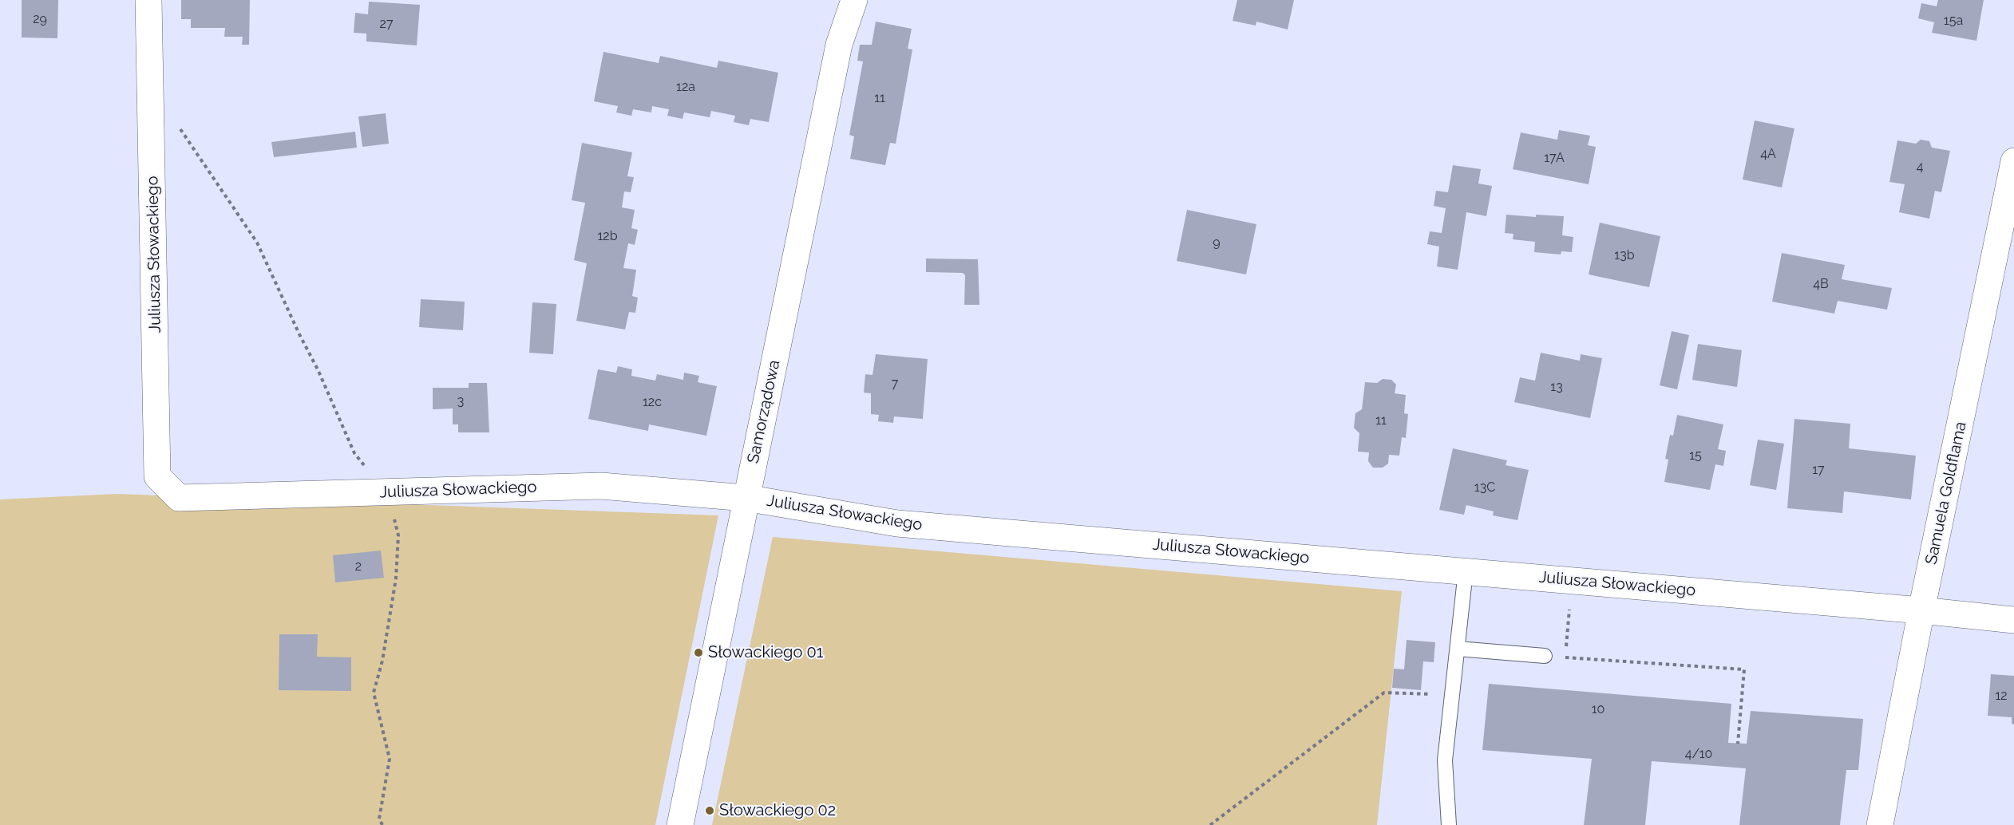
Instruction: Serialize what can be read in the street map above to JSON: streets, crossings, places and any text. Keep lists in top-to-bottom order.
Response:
{
  "streets": {
    "street": ["Juliusza Słowackiego", "Samorządowa", "Samuela Goldflama"]
  },
  "crossings": [
    ["Juliusza Słowackiego", "Samorządowa"],
    ["Juliusza Słowackiego", "Samuela Goldflama"]
  ],
  "places": ["Słowackiego 01", "Słowackiego 02"],
  "house_numbers": [
    "29",
    "15a",
    "27",
    "12a",
    "11",
    "4A",
    "17A",
    "4",
    "12b",
    "9",
    "13b",
    "4B",
    "7",
    "13",
    "3",
    "12c",
    "11",
    "15",
    "17",
    "13C",
    "2",
    "12",
    "10",
    "4/10"
  ]
}
